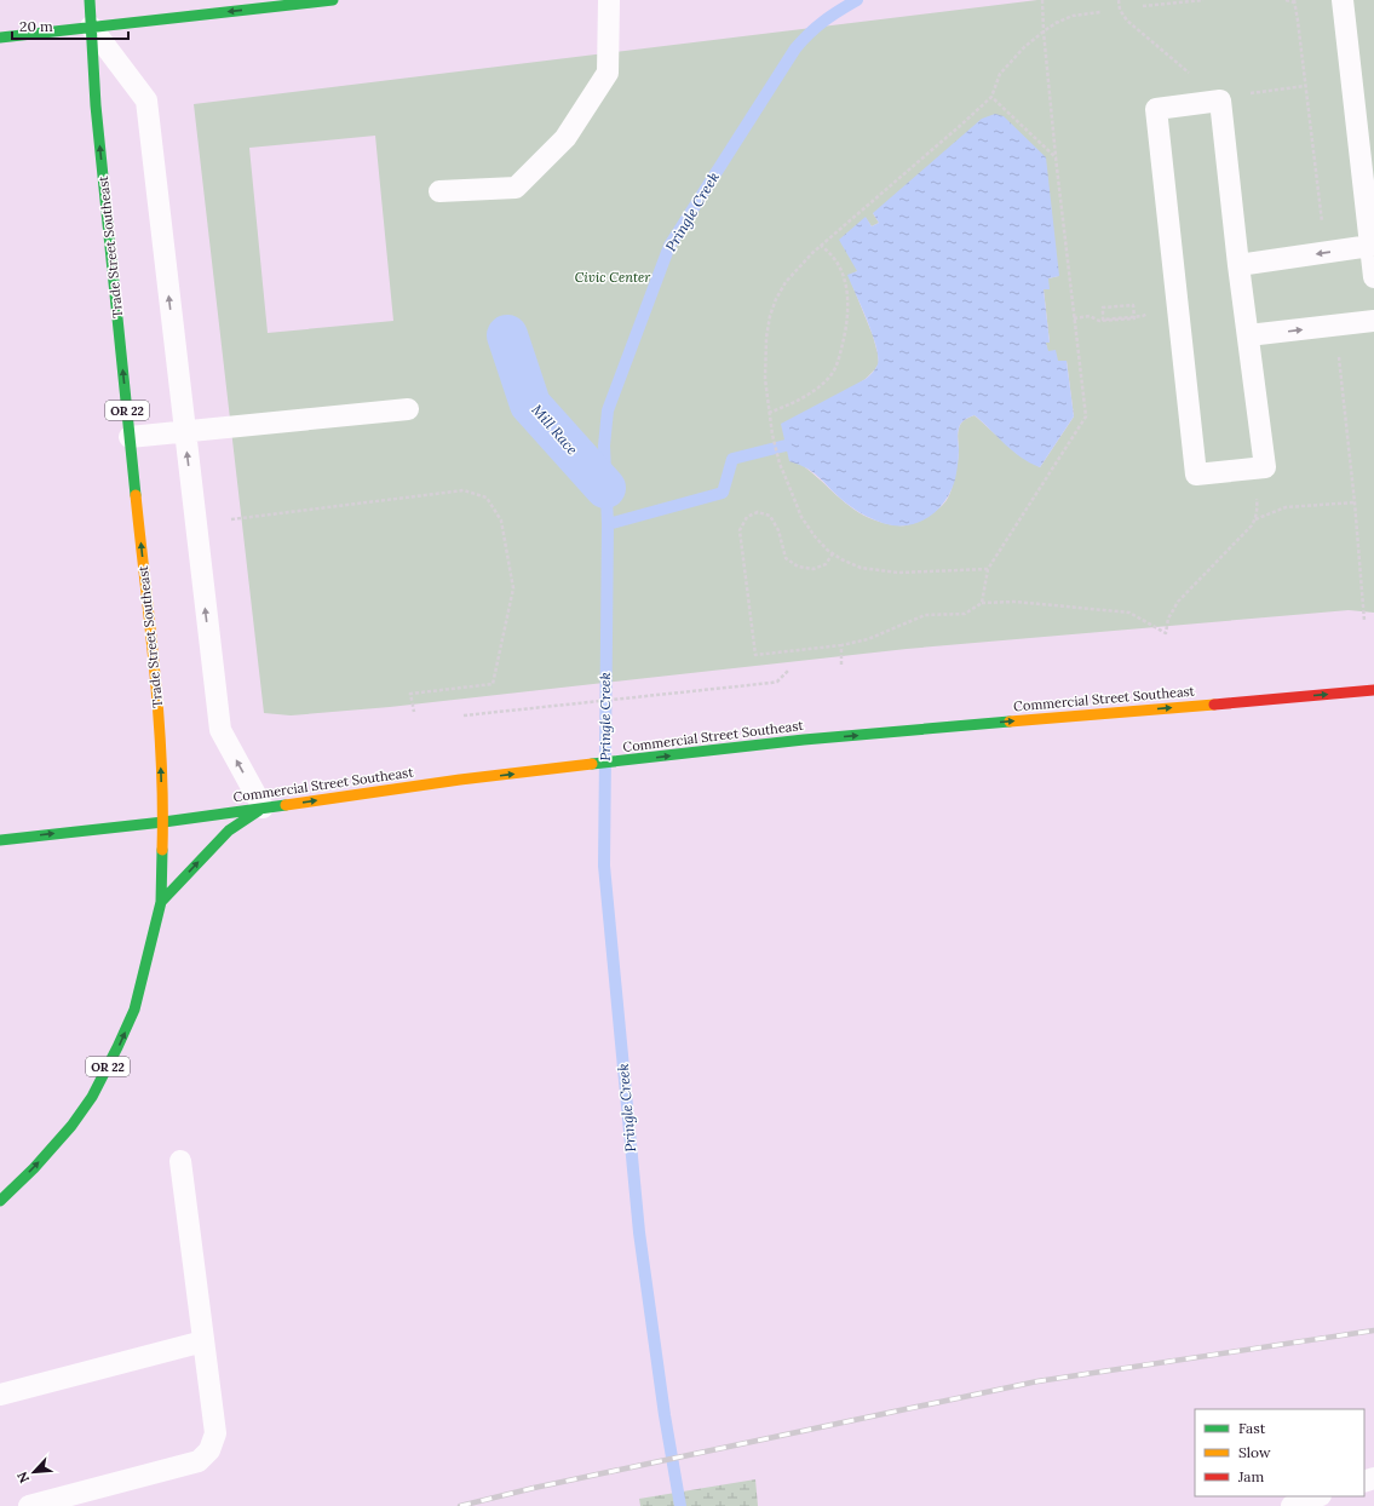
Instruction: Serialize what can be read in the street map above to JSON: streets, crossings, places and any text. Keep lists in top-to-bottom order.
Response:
{
  "streets": {
    "main road": ["Trade Street Southeast", "OR 22", "Commercial Street Southeast"]
  },
  "crossings": [
    ["Trade Street Southeast", "Commercial Street Southeast"]
  ],
  "one_way": ["Trade Street Southeast", "Commercial Street Southeast"],
  "water": ["Pringle Creek", "Mill Race"],
  "parks": ["Civic Center"],
  "legend": ["Fast", "Slow", "Jam"],
  "scale_bar": "20 m",
  "north": "bottom left"
}
